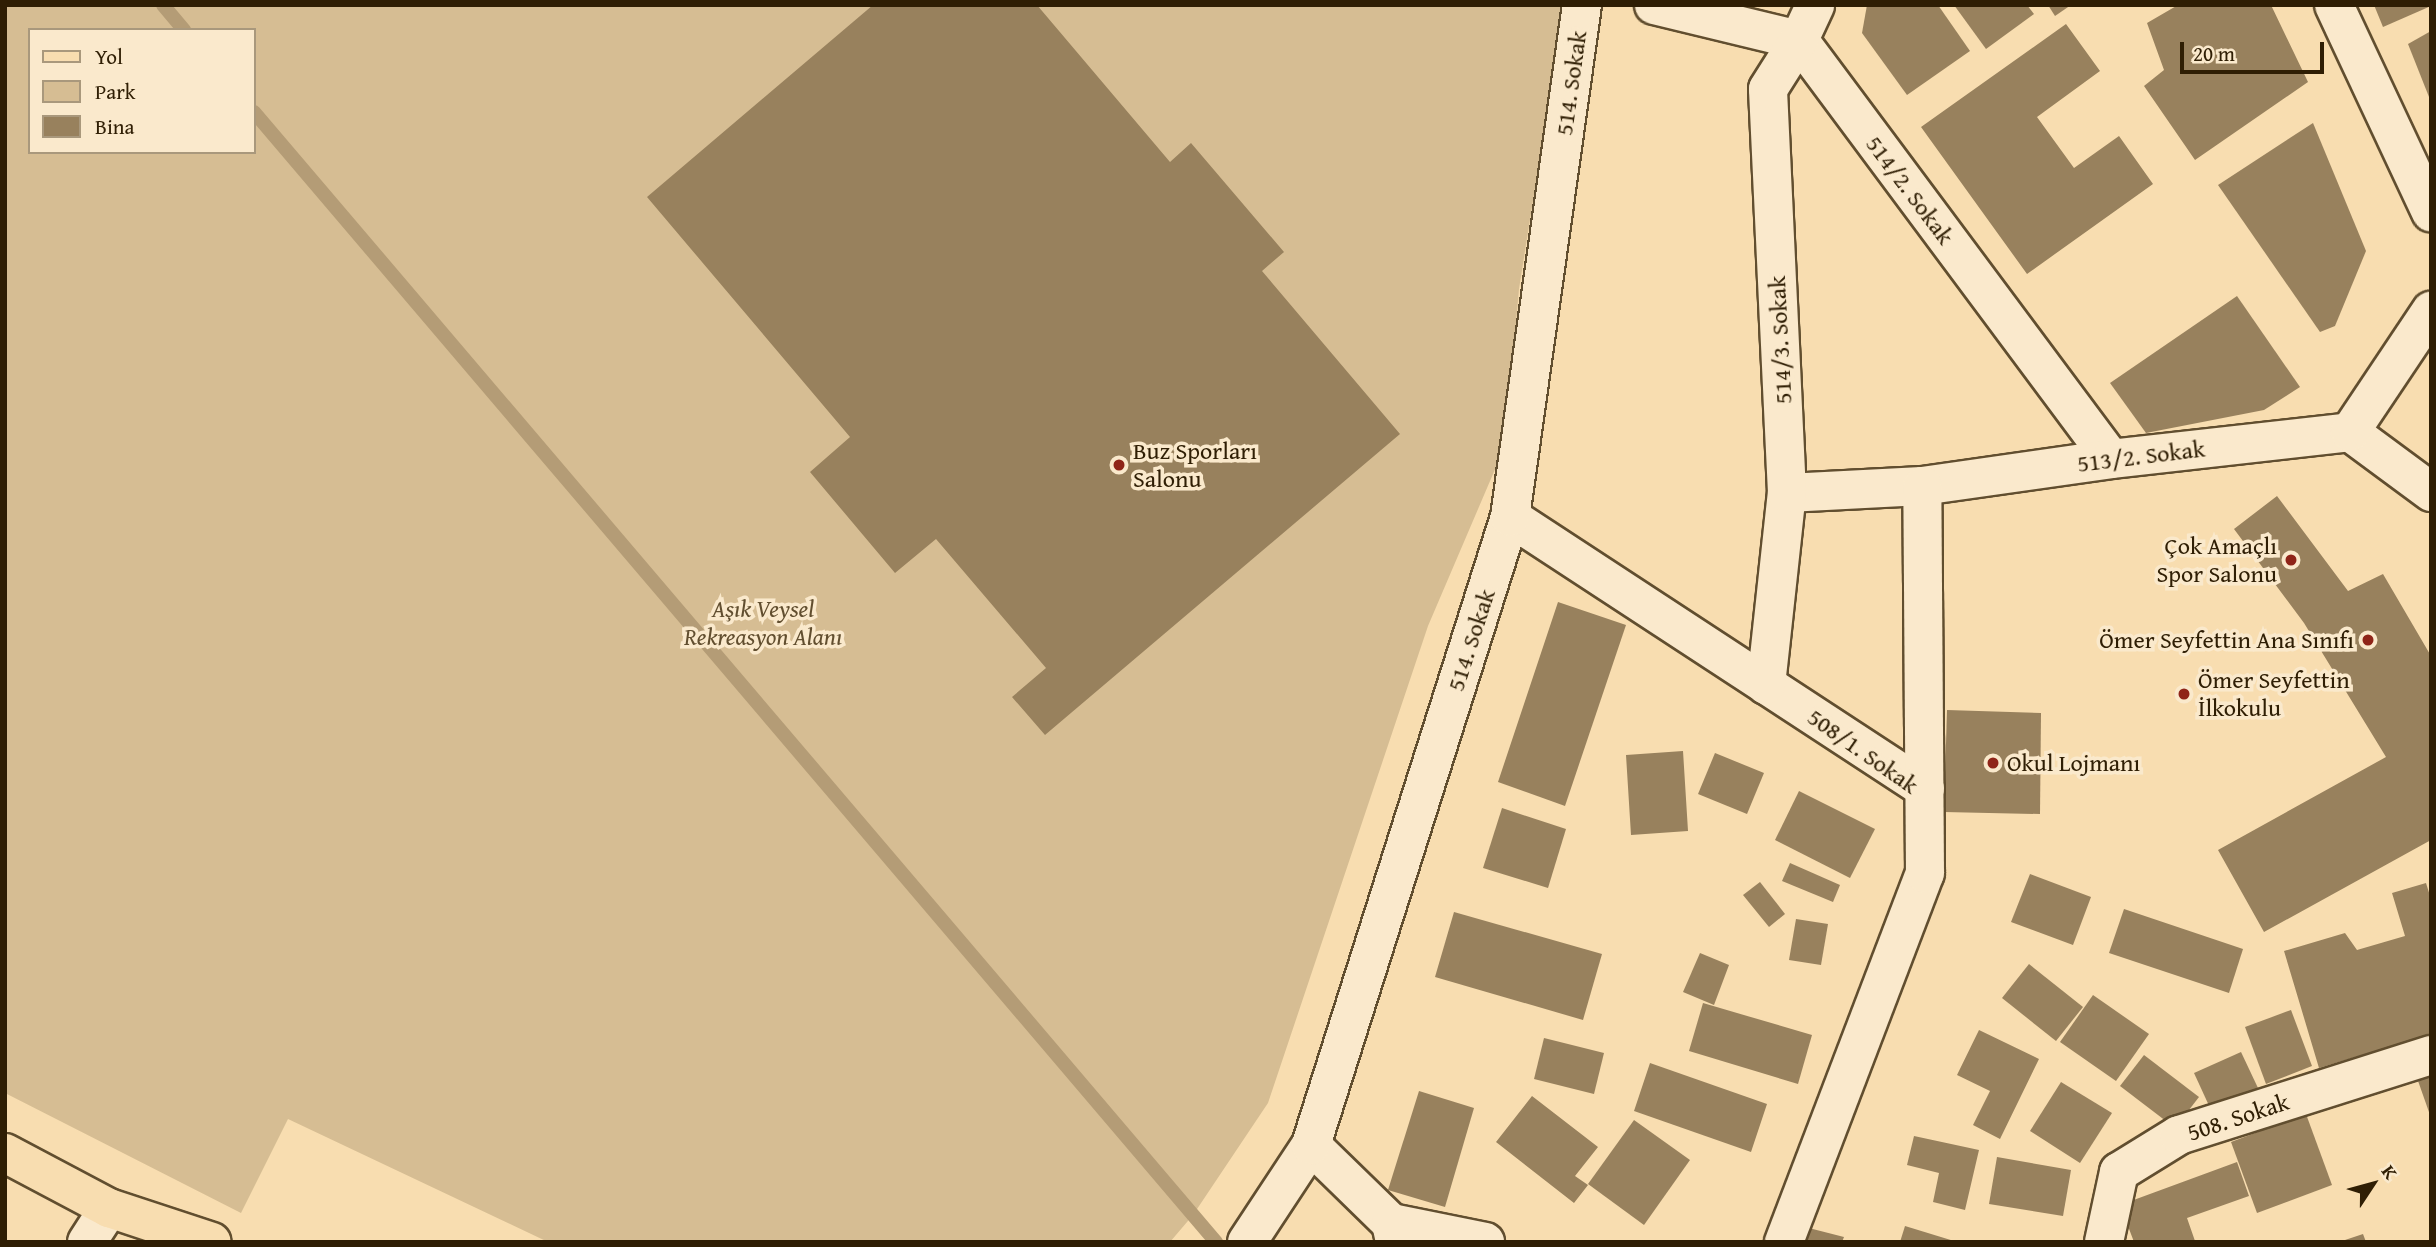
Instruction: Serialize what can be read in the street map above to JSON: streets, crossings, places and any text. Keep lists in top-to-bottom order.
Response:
{
  "streets": {
    "street": [
      "514. Sokak",
      "514/2. Sokak",
      "514/3. Sokak",
      "513/2. Sokak",
      "508/1. Sokak",
      "508. Sokak"
    ]
  },
  "crossings": [
    ["514. Sokak", "508/1. Sokak"],
    ["514/2. Sokak", "514/3. Sokak"],
    ["514/2. Sokak", "513/2. Sokak"],
    ["514/3. Sokak", "513/2. Sokak"],
    ["514/3. Sokak", "508/1. Sokak"]
  ],
  "parks": ["Aşık Veysel Rekreasyon Alanı"],
  "places": [
    "Buz Sporları Salonu",
    "Çok Amaçlı Spor Salonu",
    "Ömer Seyfettin Ana Sınıfı",
    "Ömer Seyfettin İlkokulu",
    "Okul Lojmanı"
  ],
  "legend": ["Yol", "Park", "Bina"],
  "scale_bar": "20 m",
  "north": "top right"
}
